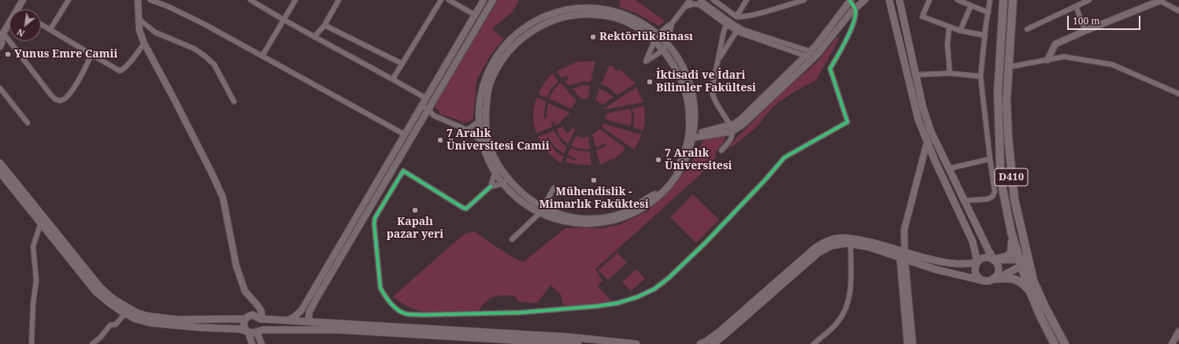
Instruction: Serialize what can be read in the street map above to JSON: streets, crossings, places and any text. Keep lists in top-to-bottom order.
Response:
{
  "streets": {
    "highway": ["D410"]
  },
  "places": [
    "Rektörlük Binası",
    "Yunus Emre Camii",
    "İktisadi ve İdari Bilimler Fakültesi",
    "7 Aralık Üniversitesi Camii",
    "7 Aralık Üniversitesi",
    "Mühendislik - Mimarlık Faküktesi",
    "Kapalı pazar yeri"
  ],
  "scale_bar": "100 m",
  "north": "bottom left"
}
